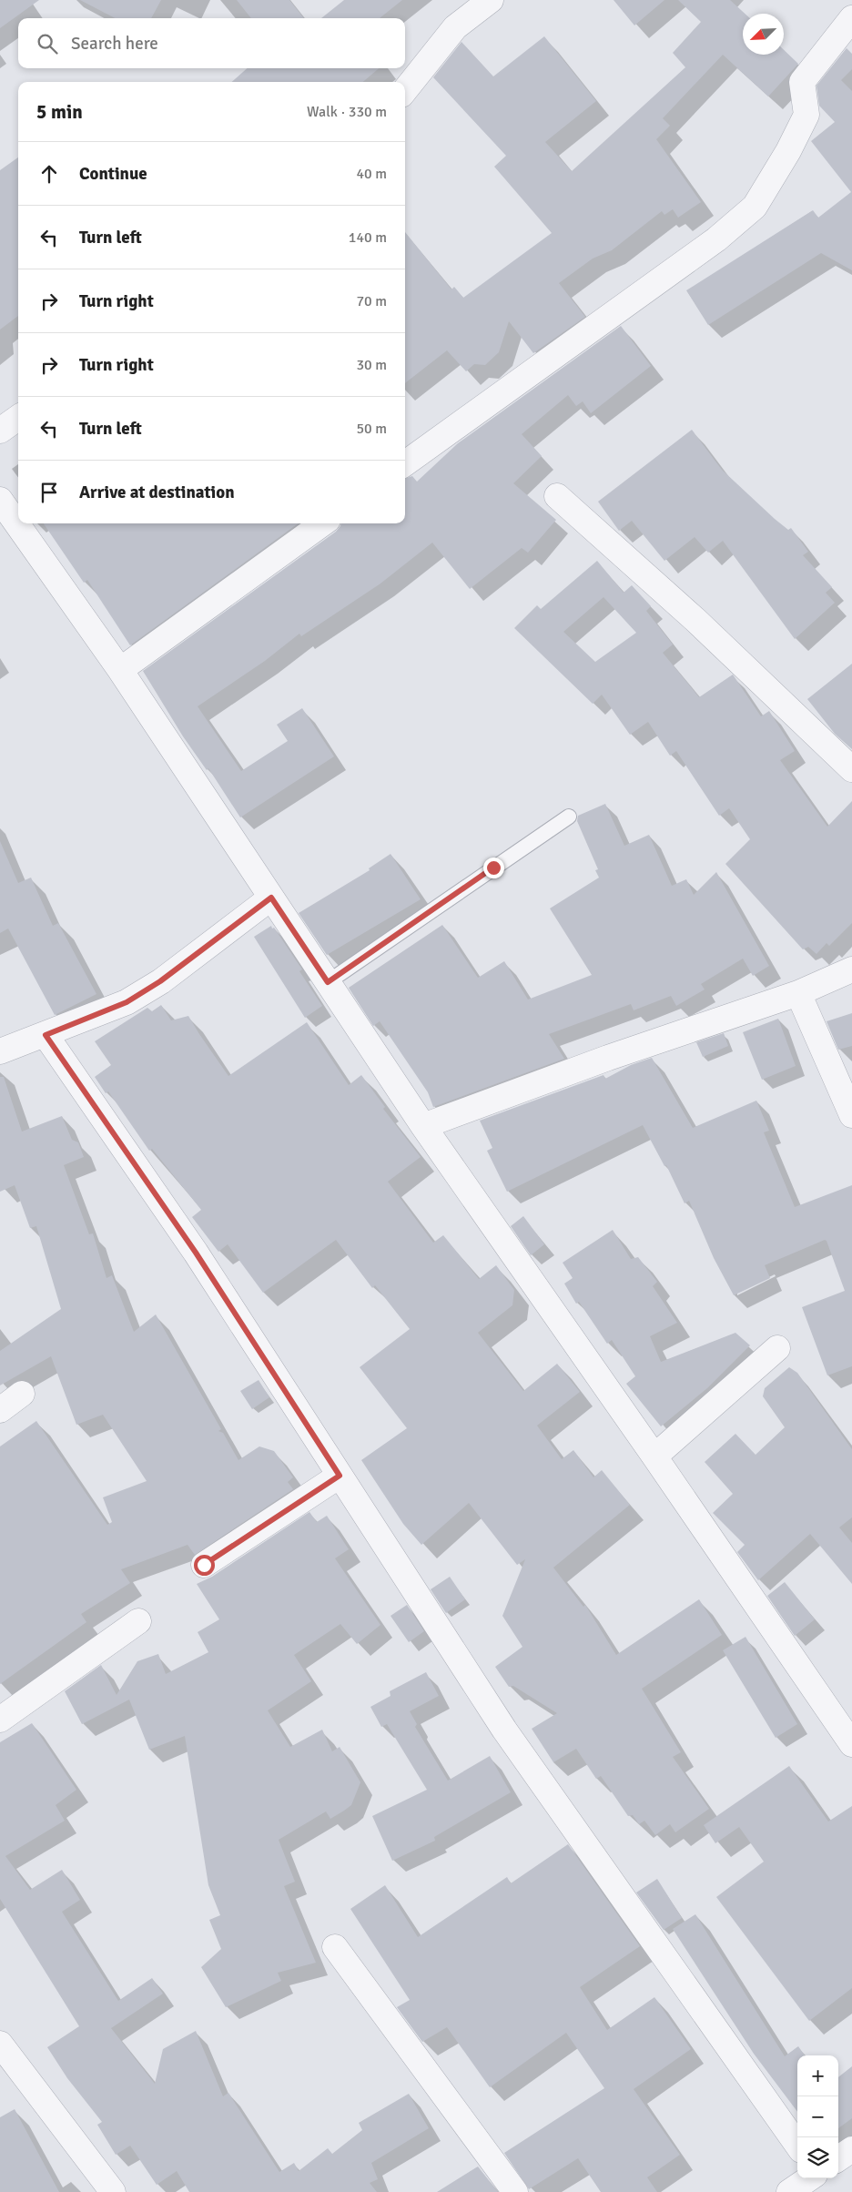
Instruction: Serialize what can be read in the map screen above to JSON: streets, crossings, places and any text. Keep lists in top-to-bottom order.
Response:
{
  "north": "bottom left",
  "page": {
    "search": "Search here",
    "heading": ["5 min", "Walk · 330 m"],
    "list": [
      ["Continue", "40 m"],
      ["Turn left", "140 m"],
      ["Turn right", "70 m"],
      ["Turn right", "30 m"],
      ["Turn left", "50 m"],
      "Arrive at destination"
    ],
    "map_buttons": ["+", "−"]
  }
}
